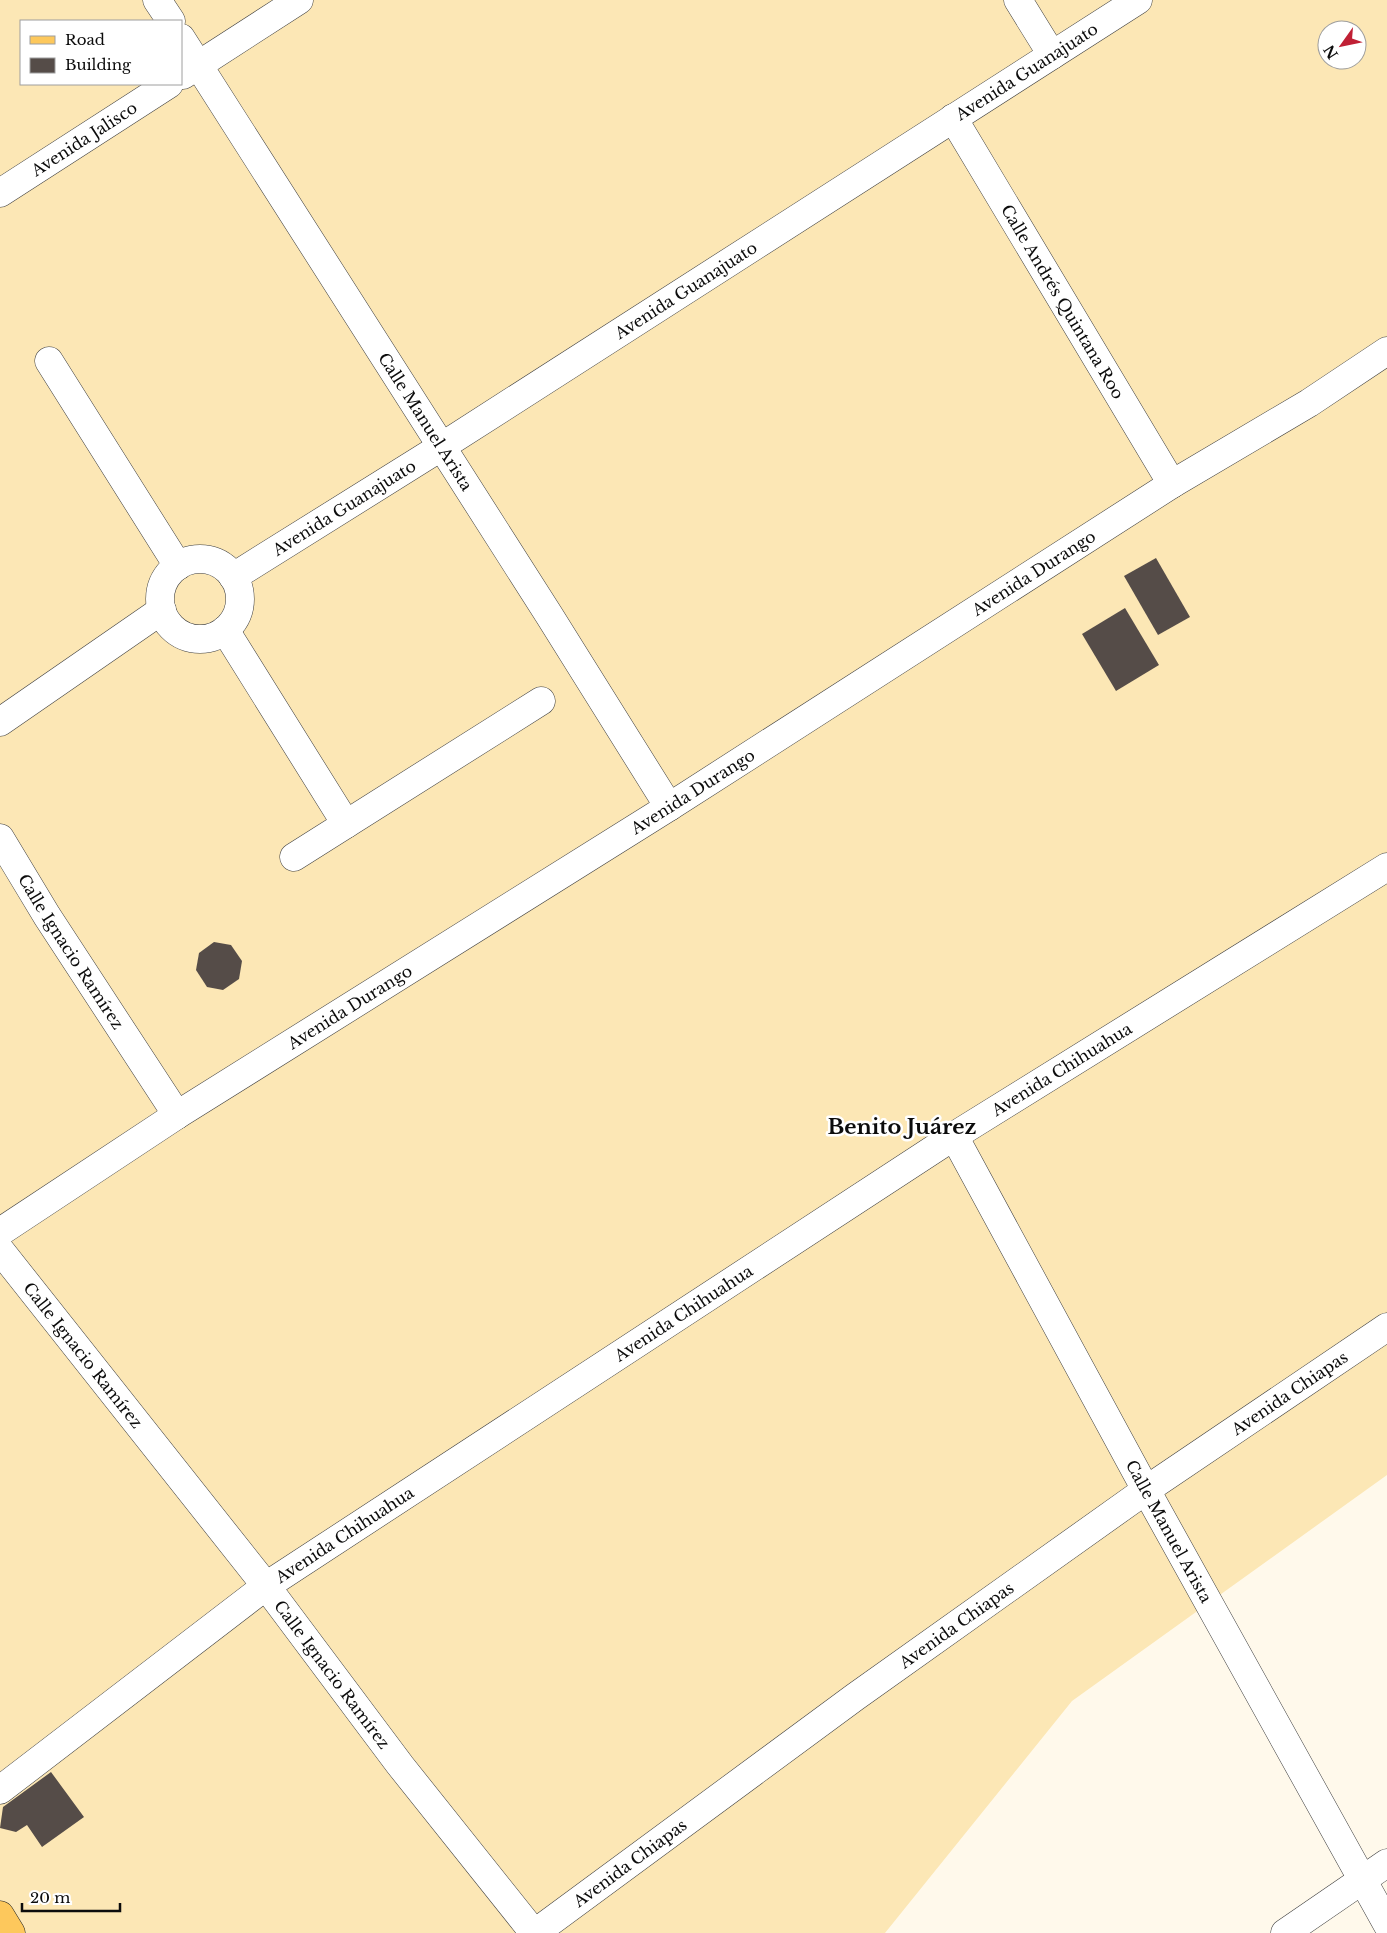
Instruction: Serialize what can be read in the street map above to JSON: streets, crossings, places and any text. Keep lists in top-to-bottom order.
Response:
{
  "streets": {
    "street": [
      "Avenida Guanajuato",
      "Avenida Jalisco",
      "Calle Andrés Quintana Roo",
      "Calle Manuel Arista",
      "Avenida Durango",
      "Calle Ignacio Ramírez",
      "Avenida Chihuahua",
      "Avenida Chiapas"
    ]
  },
  "crossings": [
    ["Avenida Guanajuato", "Calle Andrés Quintana Roo"],
    ["Avenida Guanajuato", "Calle Manuel Arista"],
    ["Calle Andrés Quintana Roo", "Avenida Durango"],
    ["Calle Manuel Arista", "Avenida Durango"],
    ["Calle Manuel Arista", "Avenida Chihuahua"],
    ["Calle Manuel Arista", "Avenida Chiapas"],
    ["Avenida Durango", "Calle Ignacio Ramírez"],
    ["Calle Ignacio Ramírez", "Avenida Chihuahua"],
    ["Calle Ignacio Ramírez", "Avenida Chiapas"]
  ],
  "districts": ["Benito Juárez"],
  "legend": ["Road", "Building"],
  "scale_bar": "20 m",
  "north": "bottom left"
}
